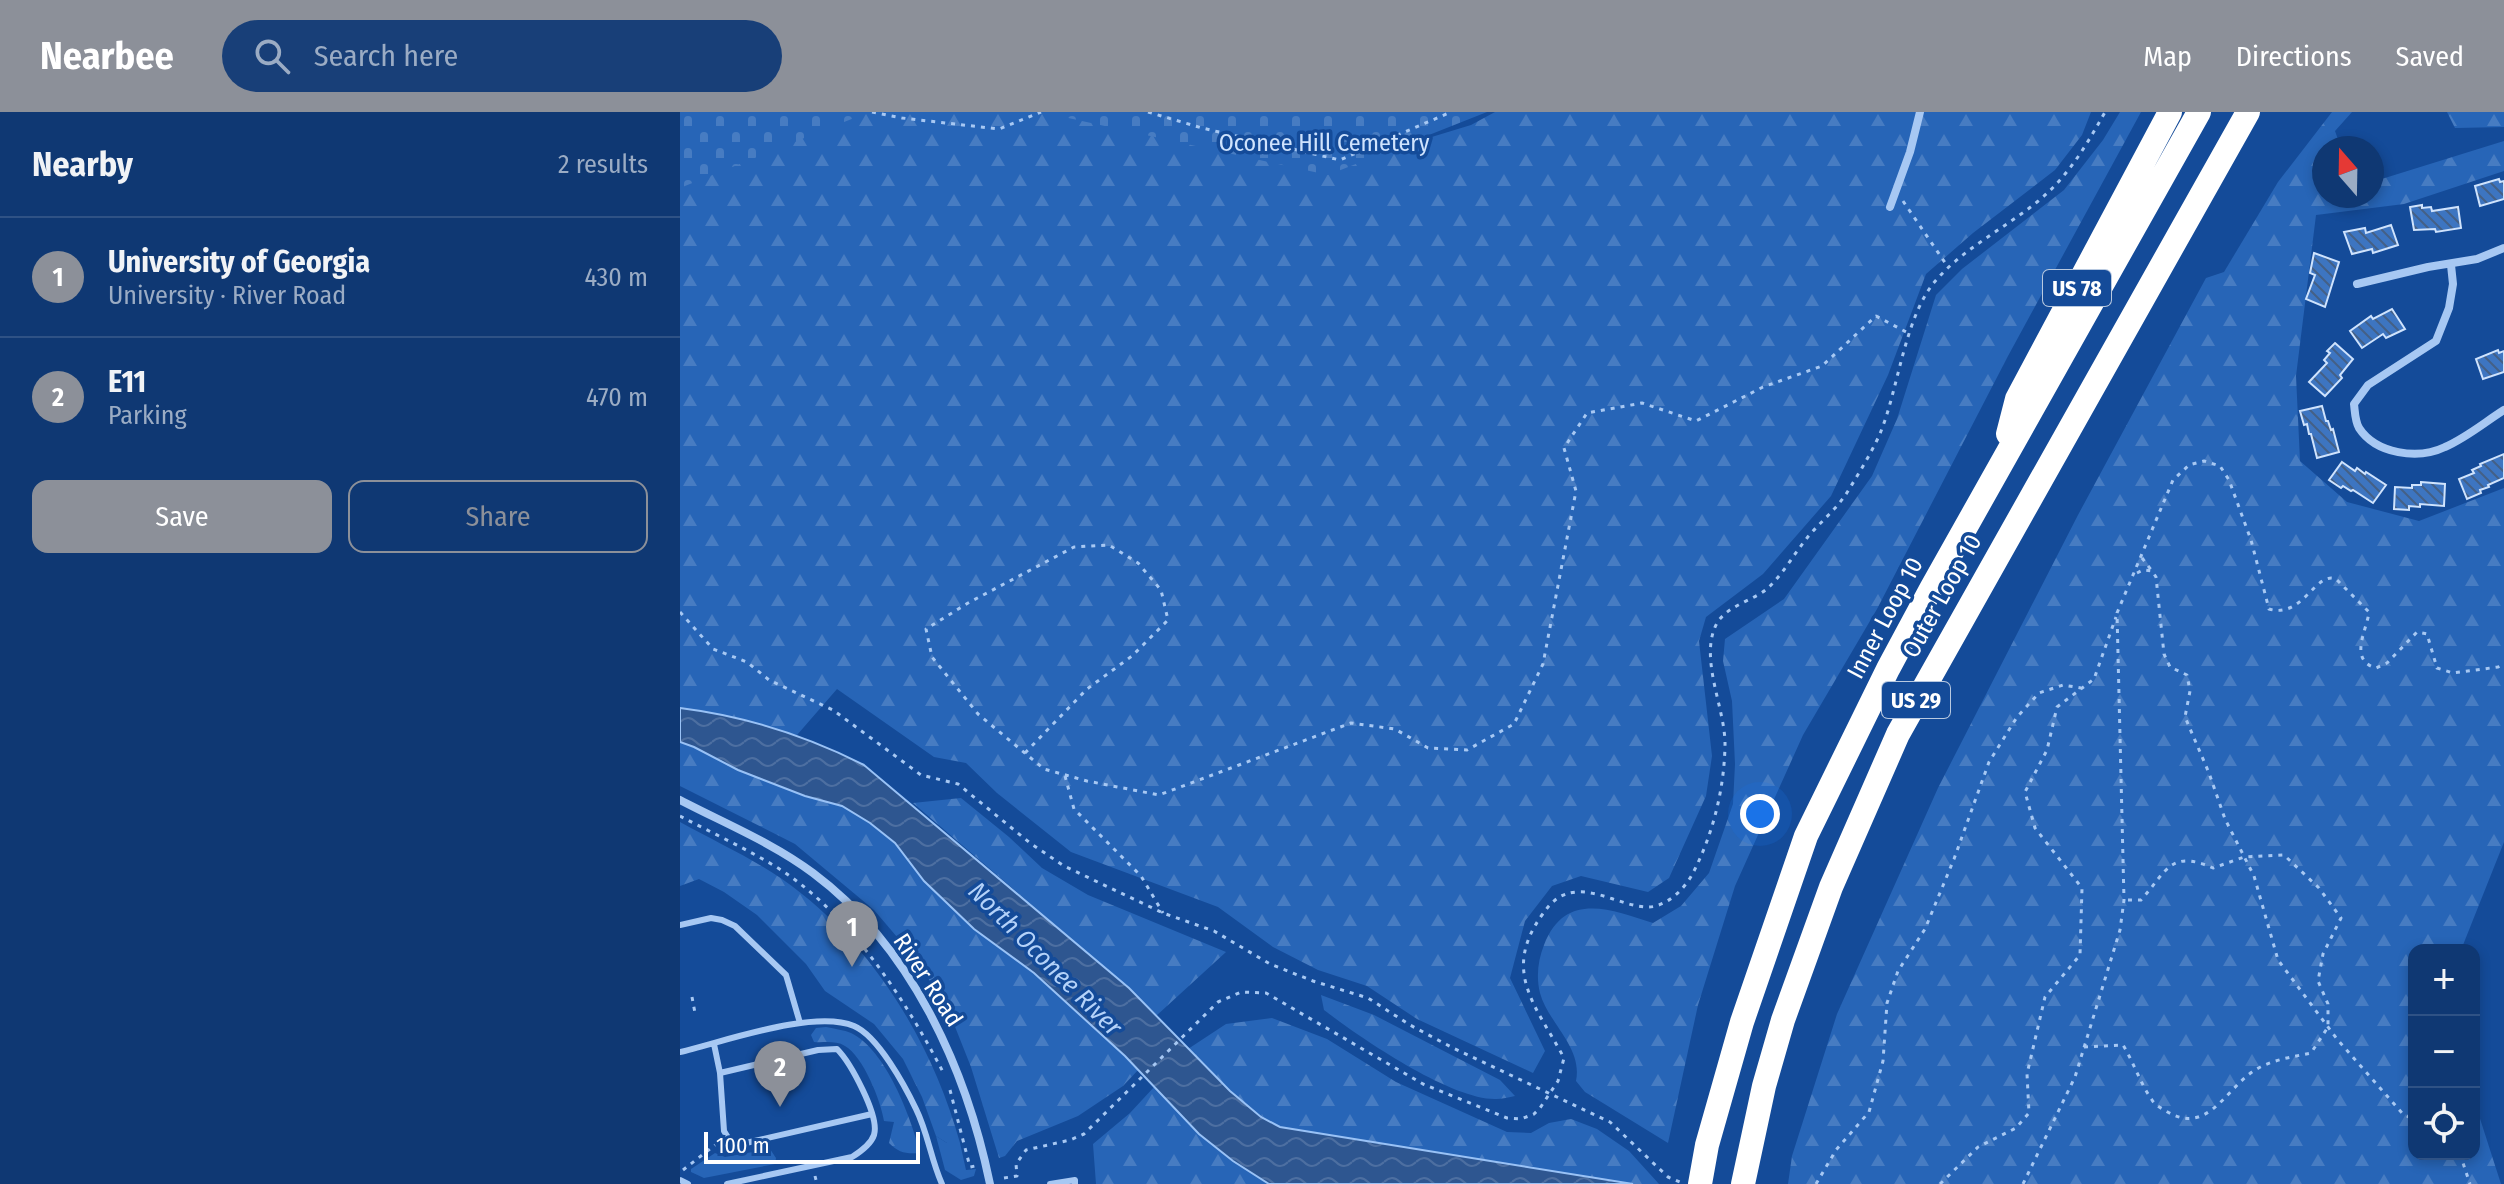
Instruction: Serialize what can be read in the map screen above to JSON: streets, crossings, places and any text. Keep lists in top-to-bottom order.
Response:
{
  "streets": {
    "highway": [
      "US 78",
      "Outer Loop 10",
      "Inner Loop 10",
      "US 29"
    ],
    "street": ["River Road"]
  },
  "crossings": [
    ["US 78", "Inner Loop 10"]
  ],
  "water": ["North Oconee River"],
  "parks": ["Oconee Hill Cemetery"],
  "scale_bar": "100 m",
  "north": "top",
  "page": {
    "header": "Nearbee",
    "search": "Search here",
    "nav": ["Map", "Directions", "Saved"],
    "heading": ["Nearby", "2 results"],
    "list": [
      {
        "mark": "1",
        "name": "University of Georgia",
        "note": "University · River Road",
        "value": "430 m"
      },
      {
        "mark": "2",
        "name": "E11",
        "note": "Parking",
        "value": "470 m"
      }
    ],
    "buttons": ["Save", "Share"],
    "pins": ["1", "2"],
    "map_buttons": ["+", "−"],
    "scale": "100 m"
  }
}
